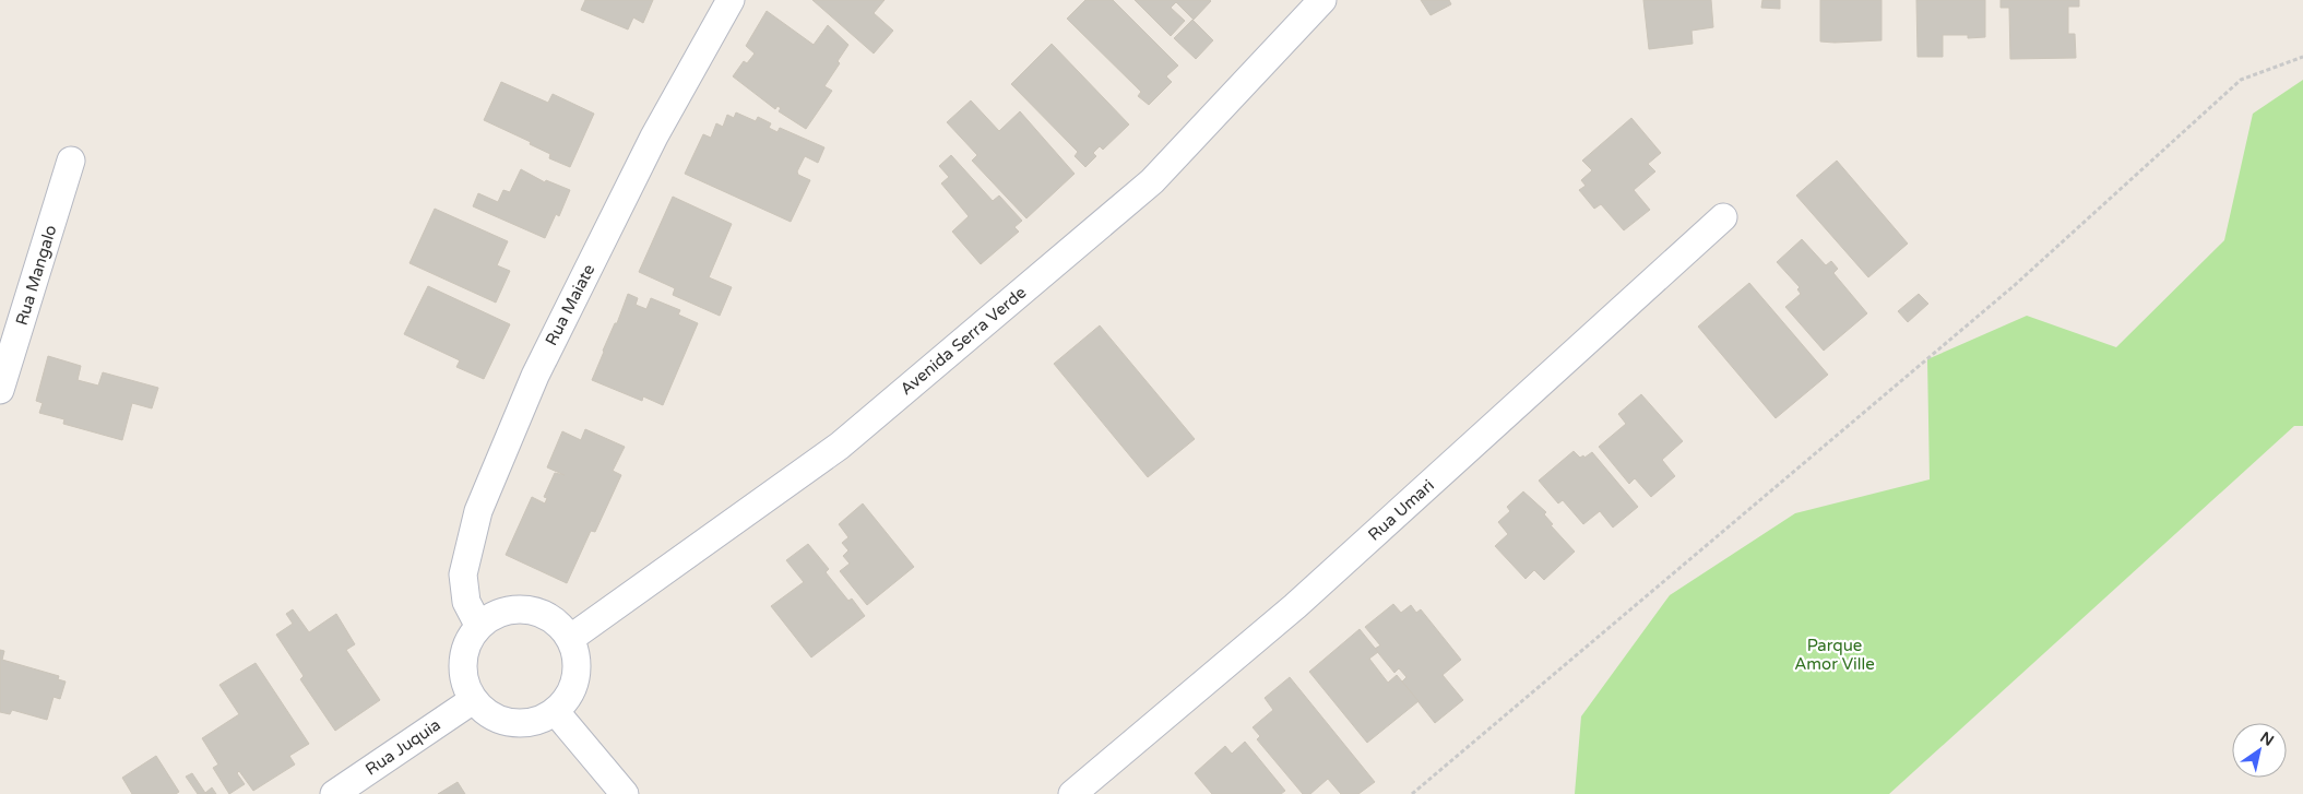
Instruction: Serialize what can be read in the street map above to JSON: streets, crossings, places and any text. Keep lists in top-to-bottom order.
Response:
{
  "streets": {
    "street": [
      "Rua Mangalo",
      "Rua Maiate",
      "Avenida Serra Verde",
      "Rua Umari",
      "Rua Juquia"
    ]
  },
  "crossings": [
    ["Rua Maiate", "Avenida Serra Verde"],
    ["Rua Maiate", "Rua Juquia"],
    ["Avenida Serra Verde", "Rua Juquia"]
  ],
  "parks": ["Parque Amor Ville"],
  "north": "top right"
}
